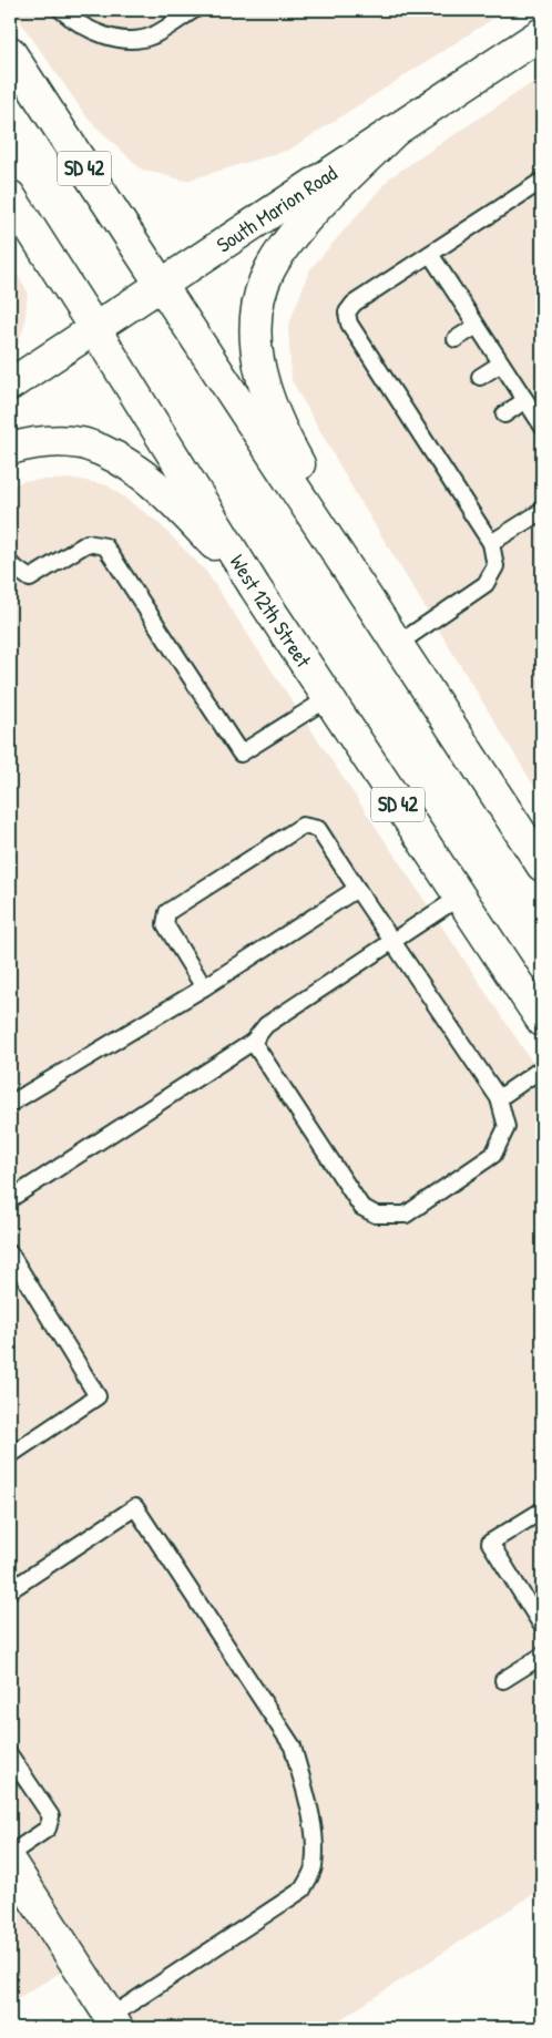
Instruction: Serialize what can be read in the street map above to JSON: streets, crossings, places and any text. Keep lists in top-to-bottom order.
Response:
{
  "streets": {
    "main road": ["SD 42", "South Marion Road", "West 12th Street"]
  },
  "crossings": [
    ["SD 42", "South Marion Road"],
    ["South Marion Road", "West 12th Street"]
  ]
}
